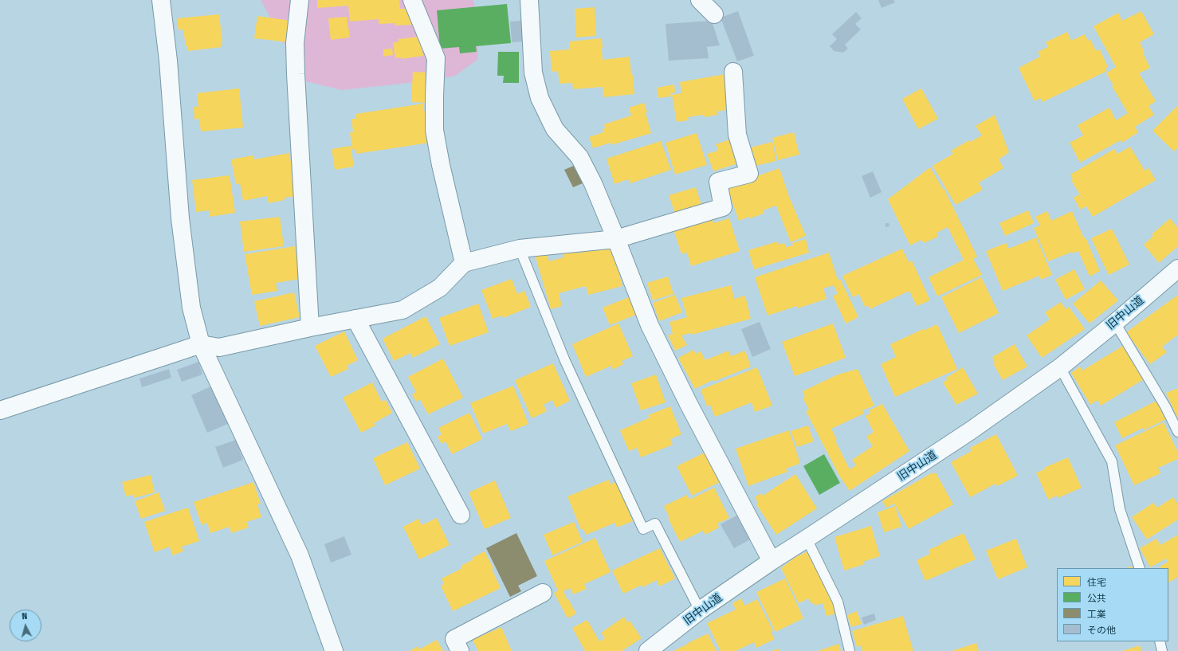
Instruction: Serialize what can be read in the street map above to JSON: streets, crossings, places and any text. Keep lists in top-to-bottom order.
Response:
{
  "streets": {
    "street": ["旧中山道"]
  },
  "legend": [
    "住宅",
    "公共",
    "工業",
    "その他"
  ],
  "north": "top"
}
